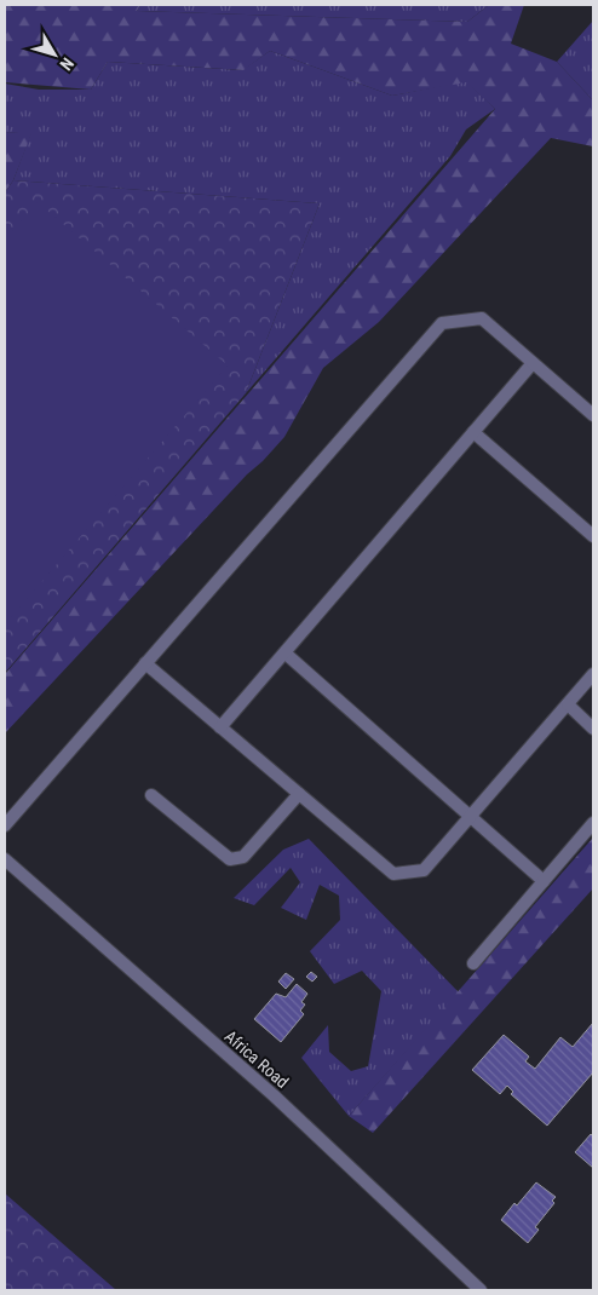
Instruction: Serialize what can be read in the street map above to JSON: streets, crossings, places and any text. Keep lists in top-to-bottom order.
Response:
{
  "streets": {
    "street": ["Africa Road"]
  },
  "north": "bottom right"
}
